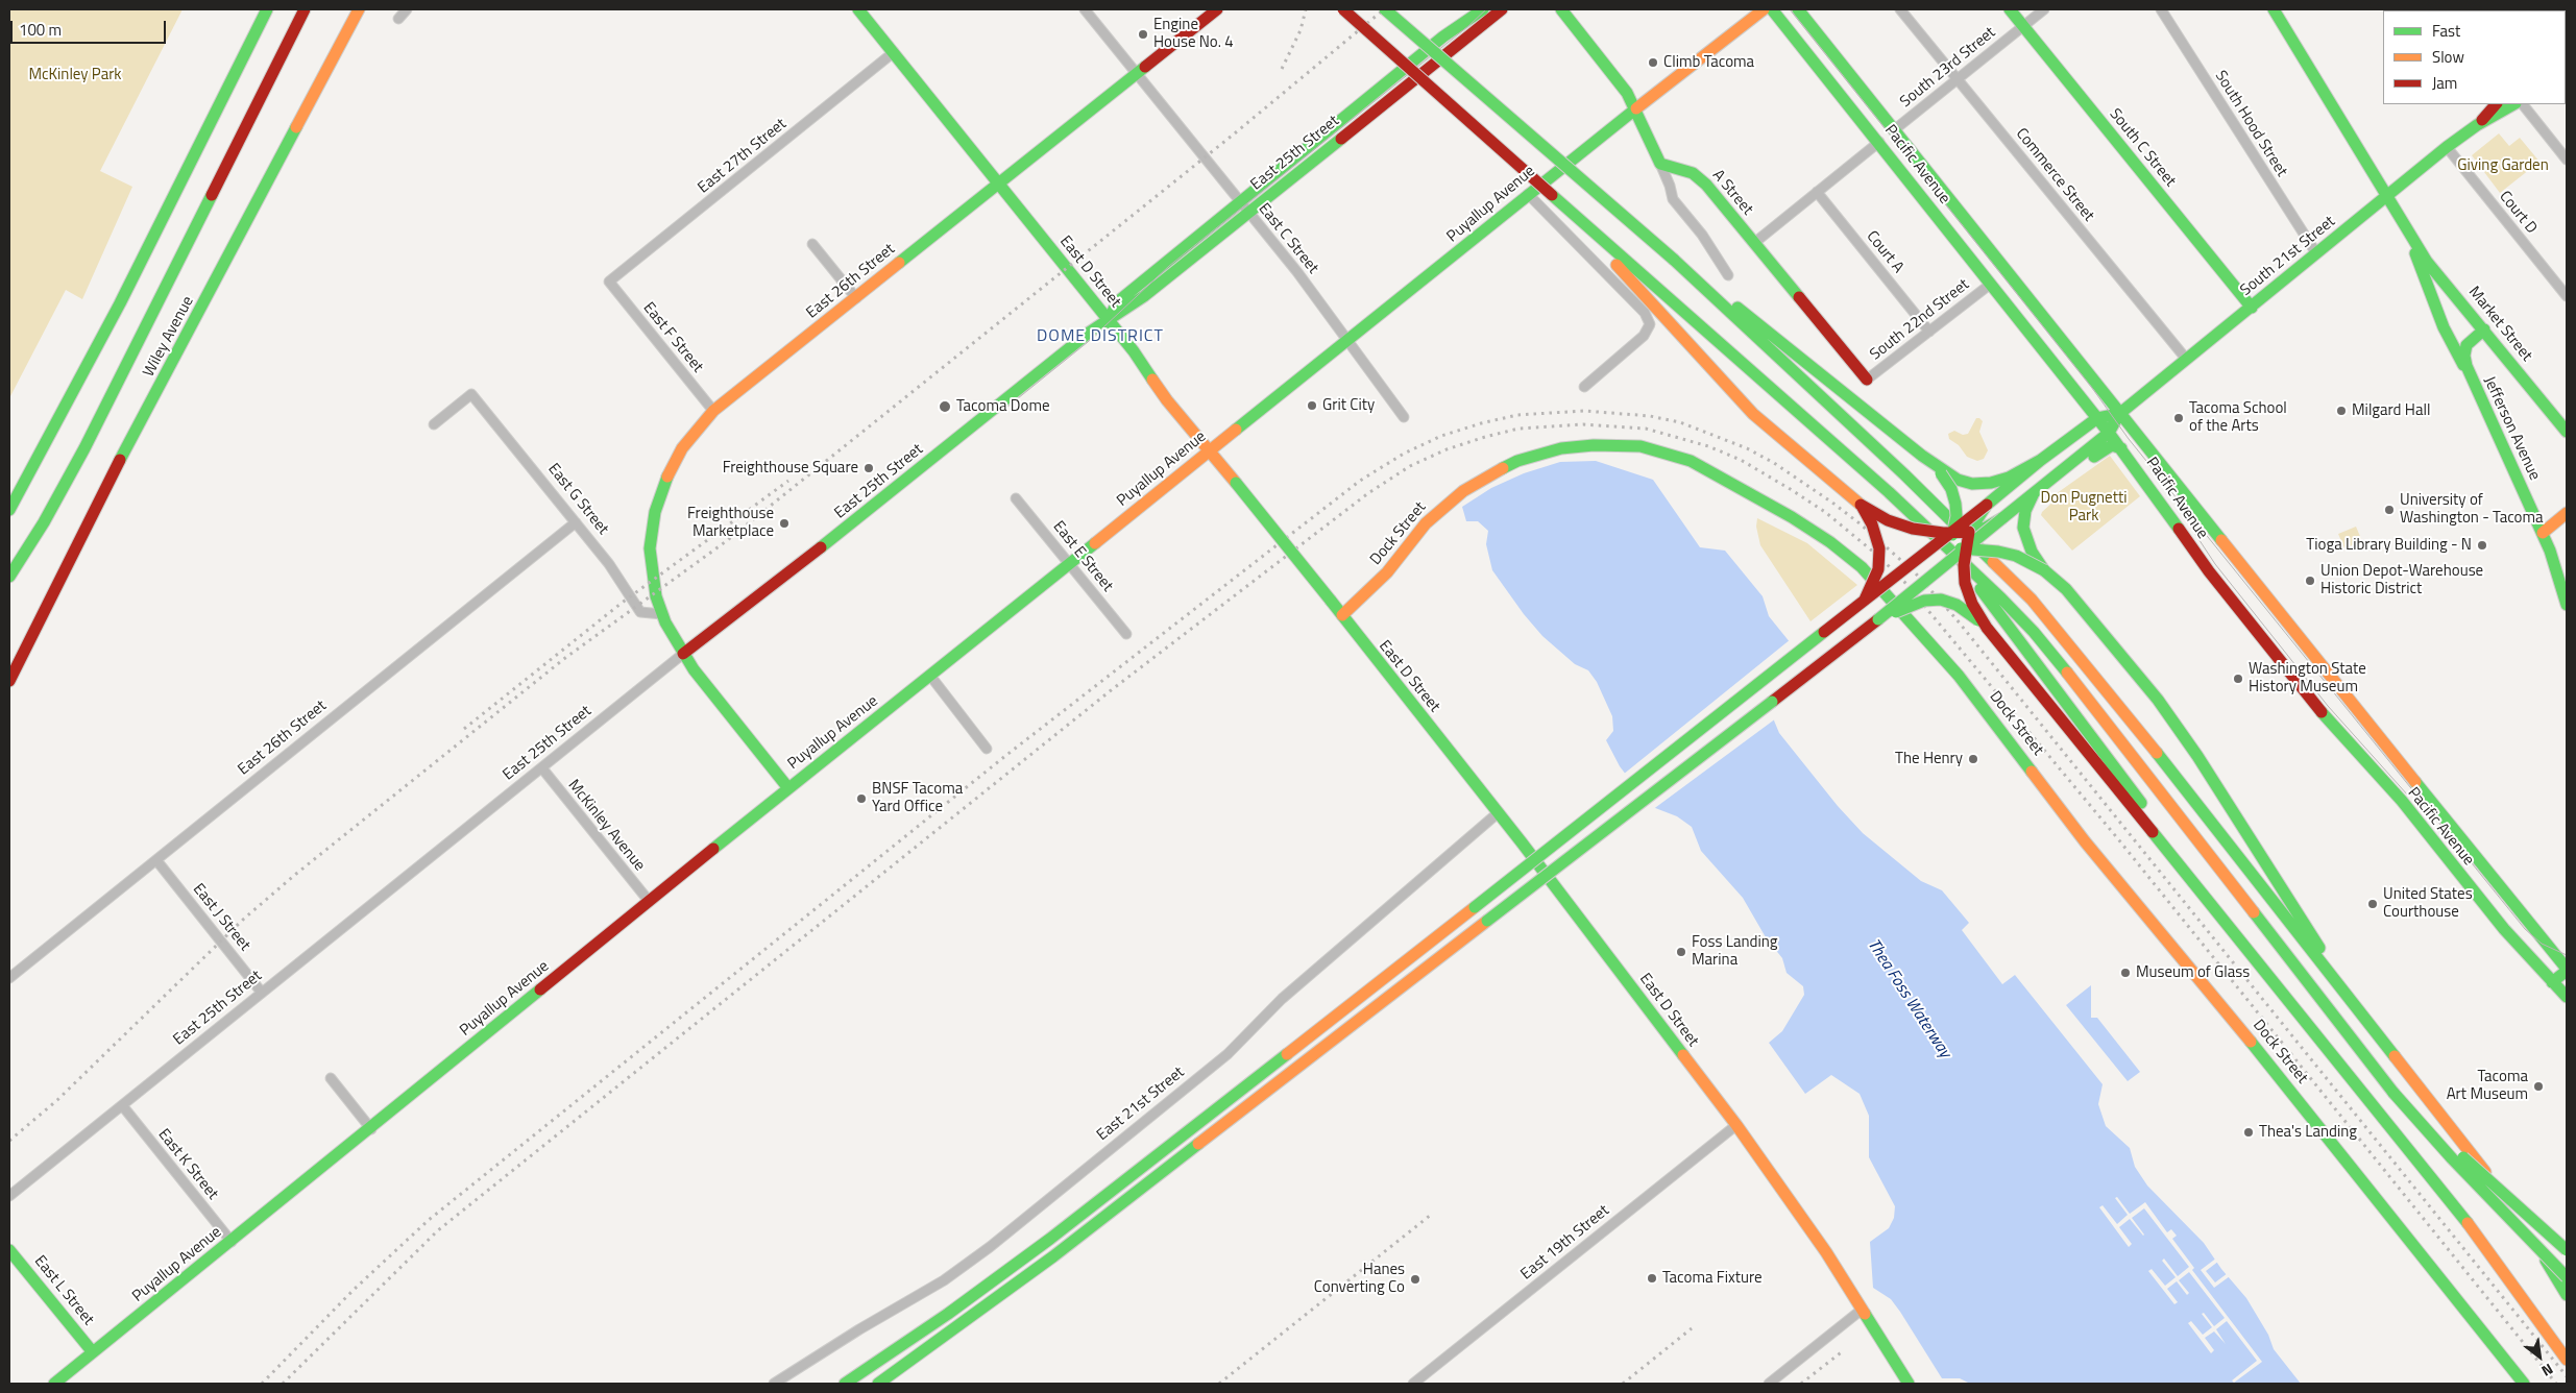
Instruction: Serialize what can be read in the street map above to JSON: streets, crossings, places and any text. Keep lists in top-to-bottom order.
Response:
{
  "streets": {
    "main road": [
      "South C Street",
      "East 25th Street",
      "Pacific Avenue",
      "A Street",
      "Puyallup Avenue",
      "South 21st Street",
      "East D Street",
      "East 26th Street",
      "Market Street",
      "Wiley Avenue",
      "Jefferson Avenue",
      "Dock Street",
      "East L Street"
    ],
    "street": [
      "South 23rd Street",
      "South Hood Street",
      "East 27th Street",
      "Commerce Street",
      "Court D",
      "East C Street",
      "Court A",
      "South 22nd Street",
      "East F Street",
      "East G Street",
      "East E Street",
      "McKinley Avenue",
      "East J Street",
      "East 21st Street",
      "East K Street",
      "East 19th Street"
    ]
  },
  "crossings": [
    ["South 23rd Street", "South C Street"],
    ["South 23rd Street", "Pacific Avenue"],
    ["South 23rd Street", "Commerce Street"],
    ["South Hood Street", "South 21st Street"],
    ["South C Street", "South 21st Street"],
    ["East 25th Street", "East C Street"],
    ["East 25th Street", "East D Street"],
    ["East 25th Street", "East 26th Street"],
    ["East 25th Street", "McKinley Avenue"],
    ["East 25th Street", "East J Street"],
    ["East 25th Street", "East K Street"],
    ["East 27th Street", "East D Street"],
    ["East 27th Street", "East F Street"],
    ["Pacific Avenue", "South 21st Street"],
    ["Pacific Avenue", "South 22nd Street"],
    ["Commerce Street", "South 21st Street"],
    ["A Street", "South 22nd Street"],
    ["Puyallup Avenue", "East C Street"],
    ["Puyallup Avenue", "East D Street"],
    ["Puyallup Avenue", "East E Street"],
    ["Puyallup Avenue", "McKinley Avenue"],
    ["Puyallup Avenue", "East K Street"],
    ["Puyallup Avenue", "East L Street"],
    ["Court D", "South 21st Street"],
    ["East C Street", "East 26th Street"],
    ["Court A", "South 22nd Street"],
    ["East D Street", "East 26th Street"],
    ["East D Street", "Dock Street"],
    ["East D Street", "East 21st Street"],
    ["East D Street", "East 19th Street"],
    ["East 26th Street", "East F Street"],
    ["East 26th Street", "East G Street"],
    ["East 26th Street", "East J Street"],
    ["Market Street", "Jefferson Avenue"]
  ],
  "districts": ["DOME DISTRICT"],
  "water": ["Thea Foss Waterway"],
  "parks": ["McKinley Park", "Giving Garden", "Don Pugnetti Park"],
  "places": [
    "Engine House No. 4",
    "Climb Tacoma",
    "Grit City",
    "Tacoma Dome",
    "Milgard Hall",
    "Tacoma School of the Arts",
    "Freighthouse Square",
    "University of Washington - Tacoma",
    "Freighthouse Marketplace",
    "Tioga Library Building - N",
    "Union Depot-Warehouse Historic District",
    "Washington State History Museum",
    "The Henry",
    "BNSF Tacoma Yard Office",
    "United States Courthouse",
    "Foss Landing Marina",
    "Museum of Glass",
    "Tacoma Art Museum",
    "Thea's Landing",
    "Tacoma Fixture",
    "Hanes Converting Co"
  ],
  "legend": ["Fast", "Slow", "Jam"],
  "scale_bar": "100 m",
  "north": "bottom right"
}
